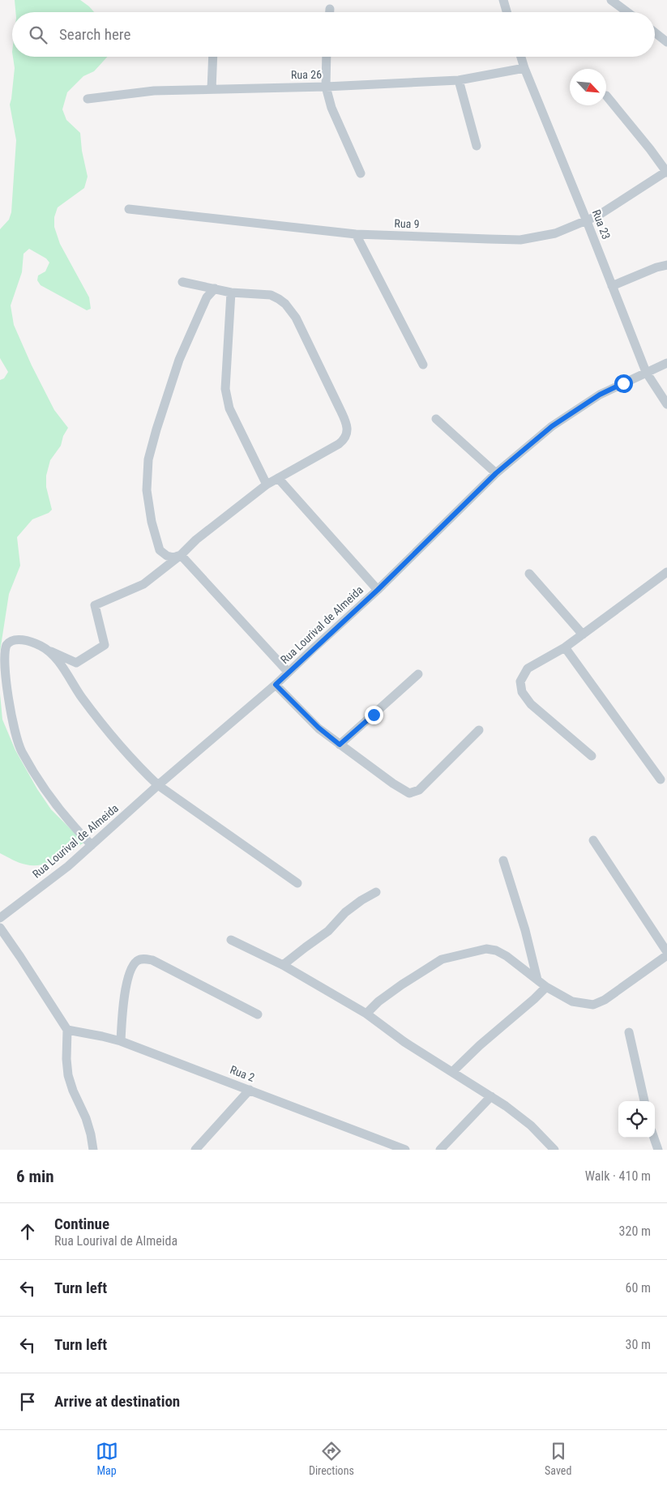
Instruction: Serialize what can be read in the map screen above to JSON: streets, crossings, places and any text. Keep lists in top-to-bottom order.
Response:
{
  "streets": {
    "street": [
      "Rua 26",
      "Rua 9",
      "Rua 23",
      "Rua Lourival de Almeida",
      "Rua 2"
    ]
  },
  "crossings": [
    ["Rua 26", "Rua 23"],
    ["Rua 9", "Rua 23"],
    ["Rua 23", "Rua Lourival de Almeida"]
  ],
  "north": "bottom right",
  "page": {
    "search": "Search here",
    "heading": ["6 min", "Walk · 410 m"],
    "list": [
      ["Continue", "Rua Lourival de Almeida", "320 m"],
      ["Turn left", "60 m"],
      ["Turn left", "30 m"],
      "Arrive at destination"
    ],
    "nav": ["Map", "Directions", "Saved"]
  }
}
